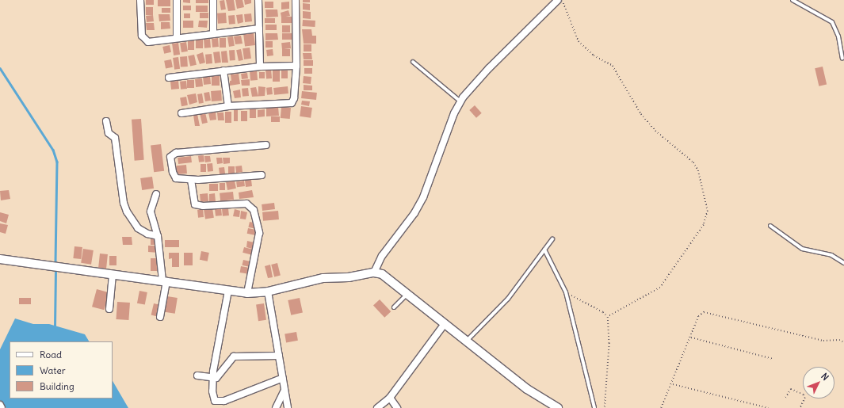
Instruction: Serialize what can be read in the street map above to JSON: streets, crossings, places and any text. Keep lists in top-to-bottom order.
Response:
{
  "legend": ["Road", "Water", "Building"],
  "north": "top right"
}
